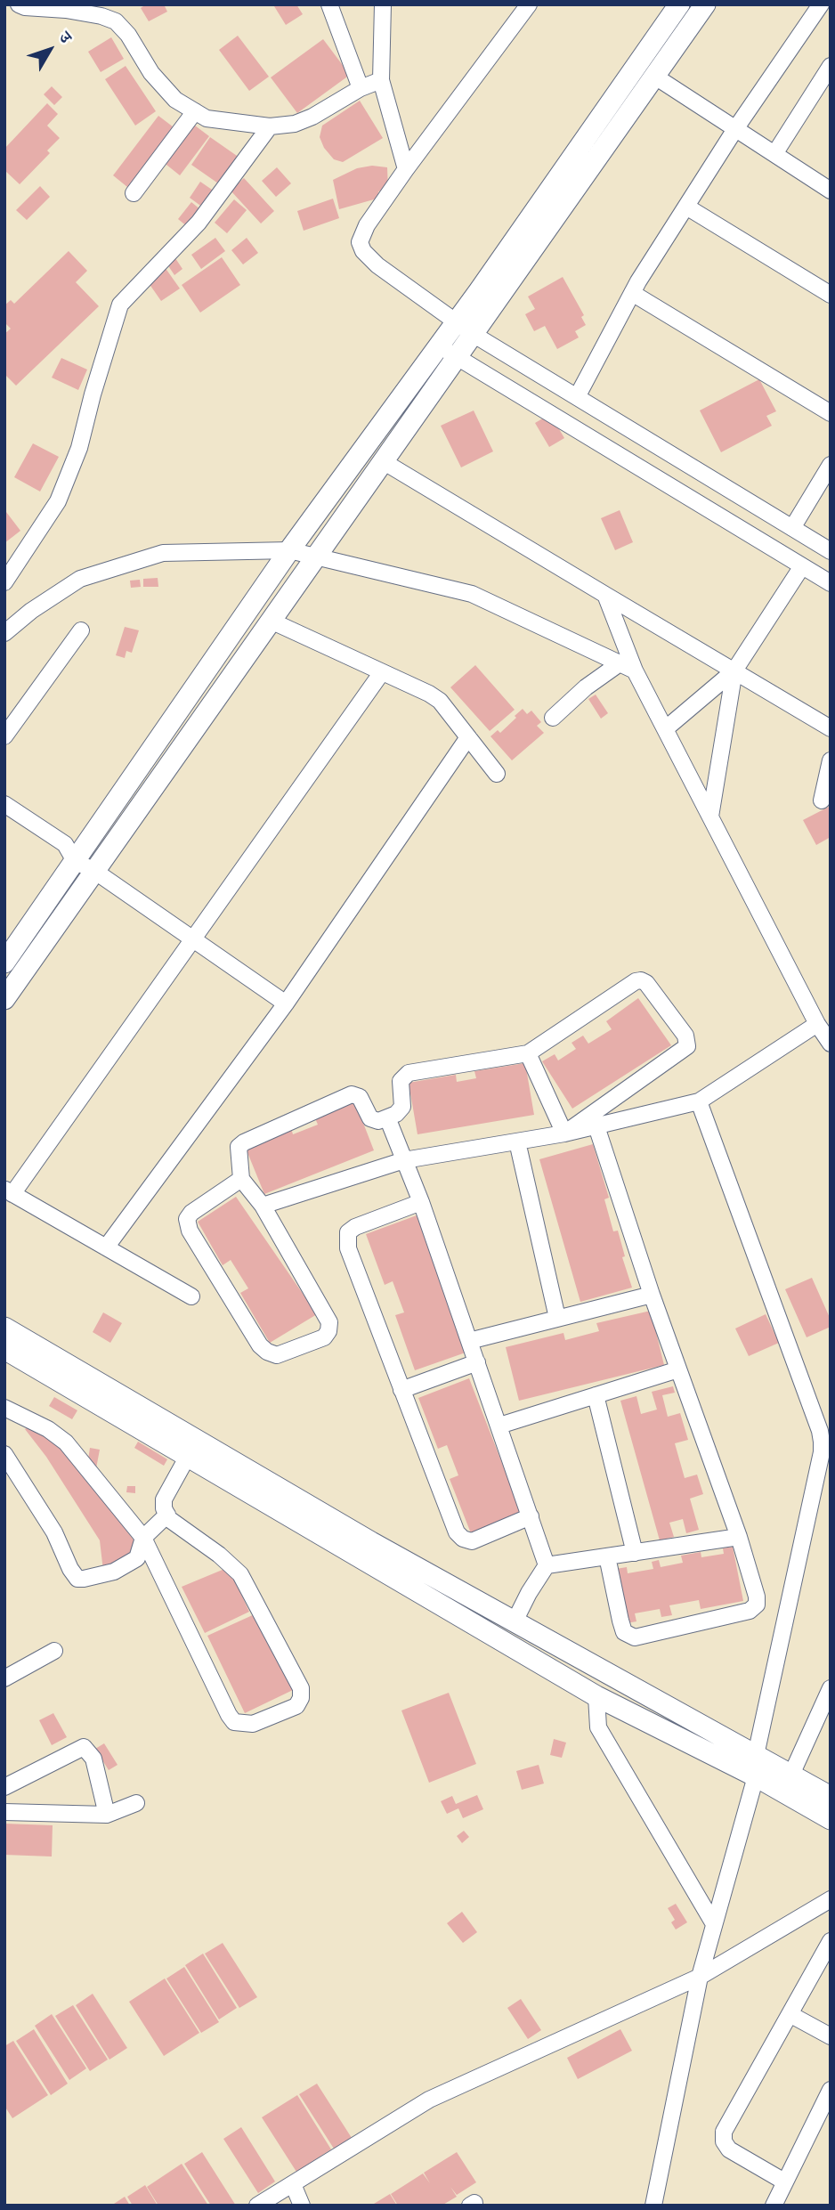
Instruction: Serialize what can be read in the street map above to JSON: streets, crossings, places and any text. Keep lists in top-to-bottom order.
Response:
{
  "north": "top right"
}
